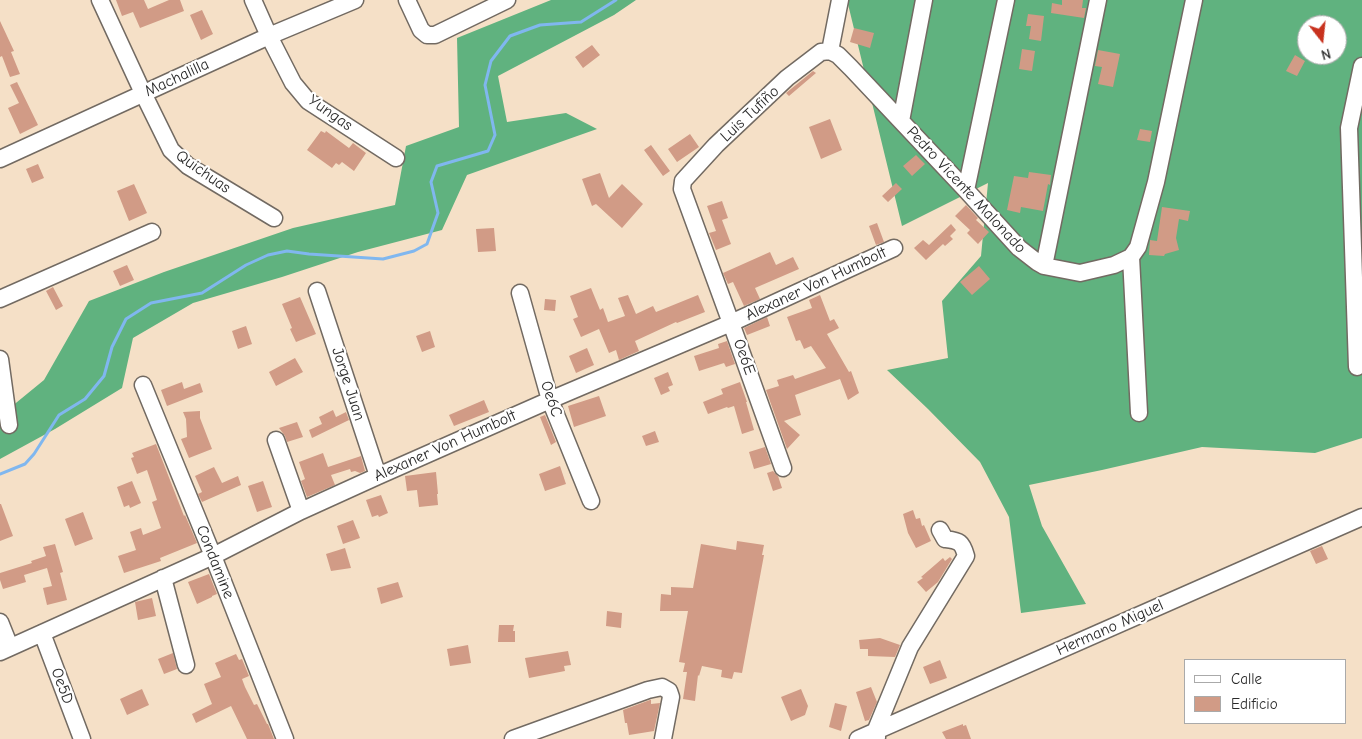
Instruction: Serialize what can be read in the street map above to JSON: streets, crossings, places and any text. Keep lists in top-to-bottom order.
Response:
{
  "streets": {
    "street": [
      "Machalilla",
      "Yungas",
      "Luis Tufiño",
      "Quichuas",
      "Pedro Vicente Malonado",
      "Alexaner Von Humbolt",
      "Oe6E",
      "Jorge Juan",
      "Oe6C",
      "Condamine",
      "Hermano Miguel",
      "Oe5D"
    ]
  },
  "crossings": [
    ["Machalilla", "Yungas"],
    ["Machalilla", "Quichuas"],
    ["Luis Tufiño", "Pedro Vicente Malonado"],
    ["Luis Tufiño", "Oe6E"],
    ["Alexaner Von Humbolt", "Oe6E"],
    ["Alexaner Von Humbolt", "Jorge Juan"],
    ["Alexaner Von Humbolt", "Oe6C"],
    ["Alexaner Von Humbolt", "Condamine"],
    ["Alexaner Von Humbolt", "Oe5D"]
  ],
  "legend": ["Calle", "Edificio"],
  "north": "bottom"
}
